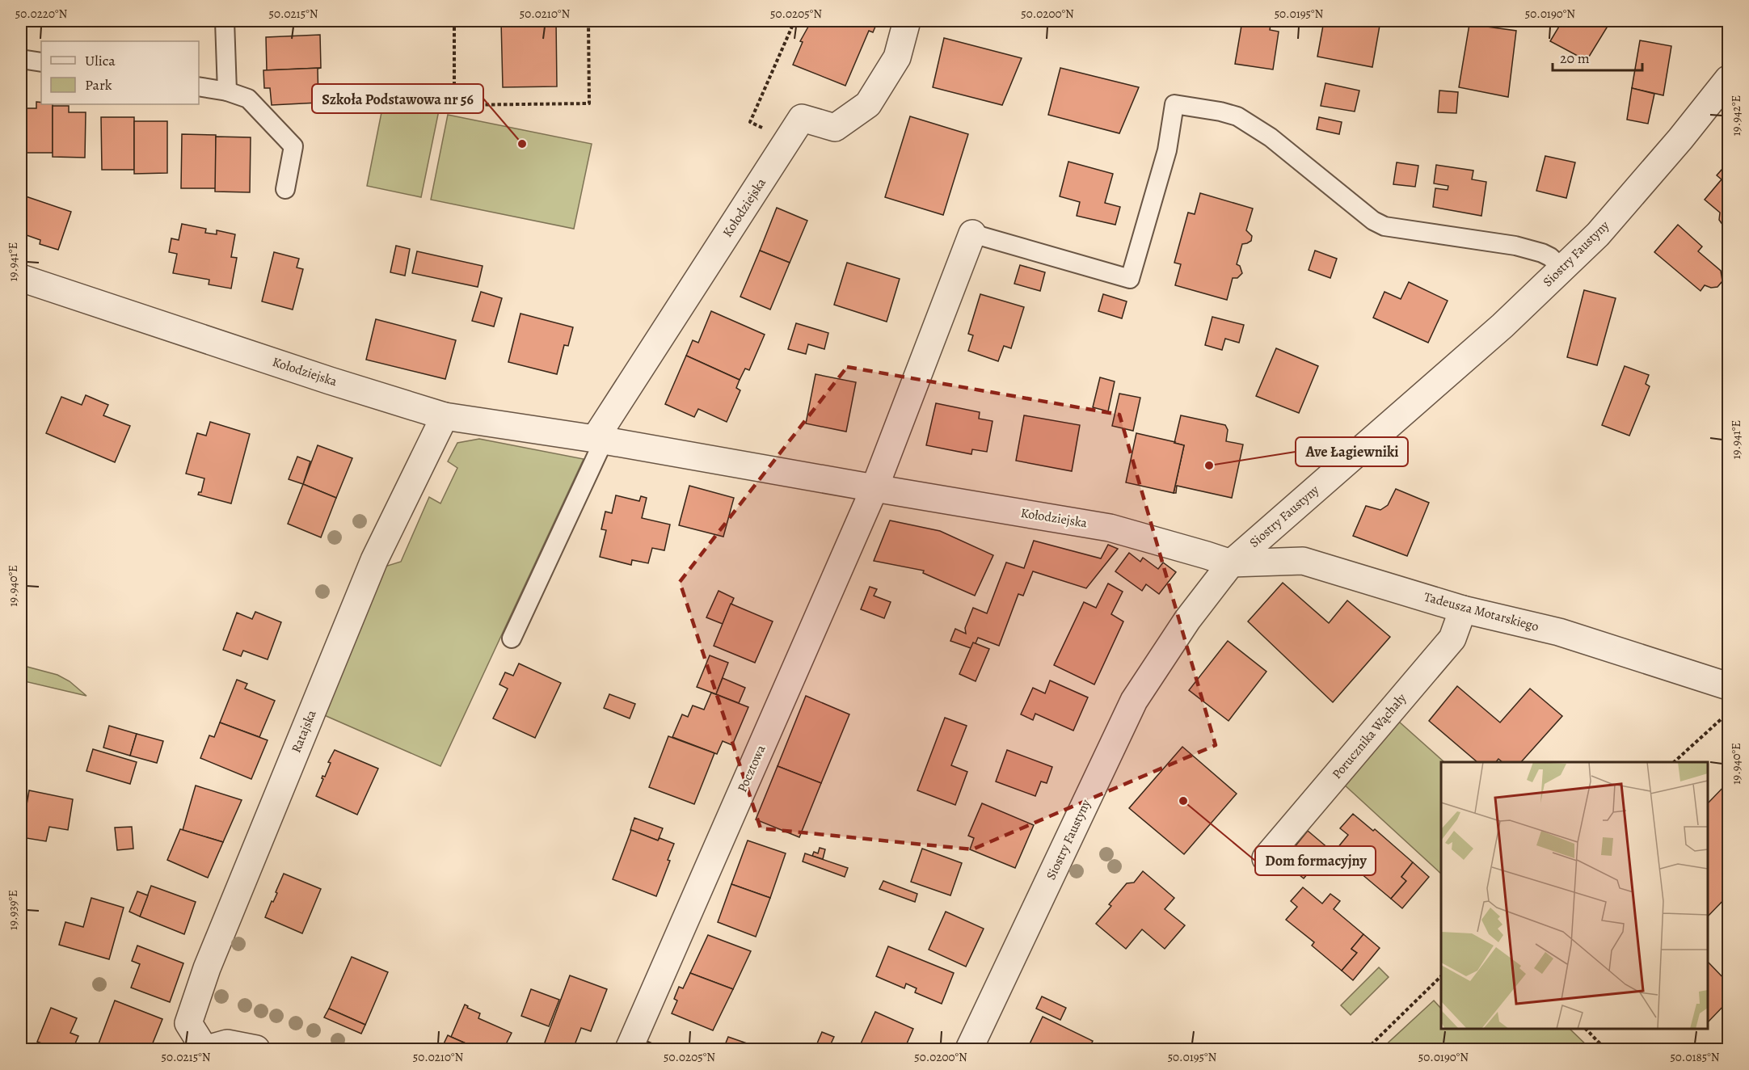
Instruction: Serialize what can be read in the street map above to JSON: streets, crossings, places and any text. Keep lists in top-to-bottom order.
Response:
{
  "streets": {
    "street": [
      "Kołodziejska",
      "Siostry Faustyny",
      "Tadeusza Motarskiego",
      "Ratajska",
      "Porucznika Wąchały",
      "Pocztowa"
    ]
  },
  "crossings": [
    ["Kołodziejska", "Siostry Faustyny"],
    ["Kołodziejska", "Tadeusza Motarskiego"],
    ["Kołodziejska", "Ratajska"],
    ["Kołodziejska", "Pocztowa"],
    ["Siostry Faustyny", "Tadeusza Motarskiego"],
    ["Tadeusza Motarskiego", "Porucznika Wąchały"]
  ],
  "places": ["Szkoła Podstawowa nr 56", "Ave Łagiewniki", "Dom formacyjny"],
  "legend": ["Ulica", "Park"],
  "scale_bar": "20 m",
  "coordinates": [
    "50.0220°N",
    "50.0215°N",
    "50.0210°N",
    "50.0205°N",
    "50.0200°N",
    "50.0195°N",
    "50.0190°N",
    "19.942°E",
    "19.941°E",
    "19.940°E",
    "19.939°E",
    "50.0185°N"
  ]
}
